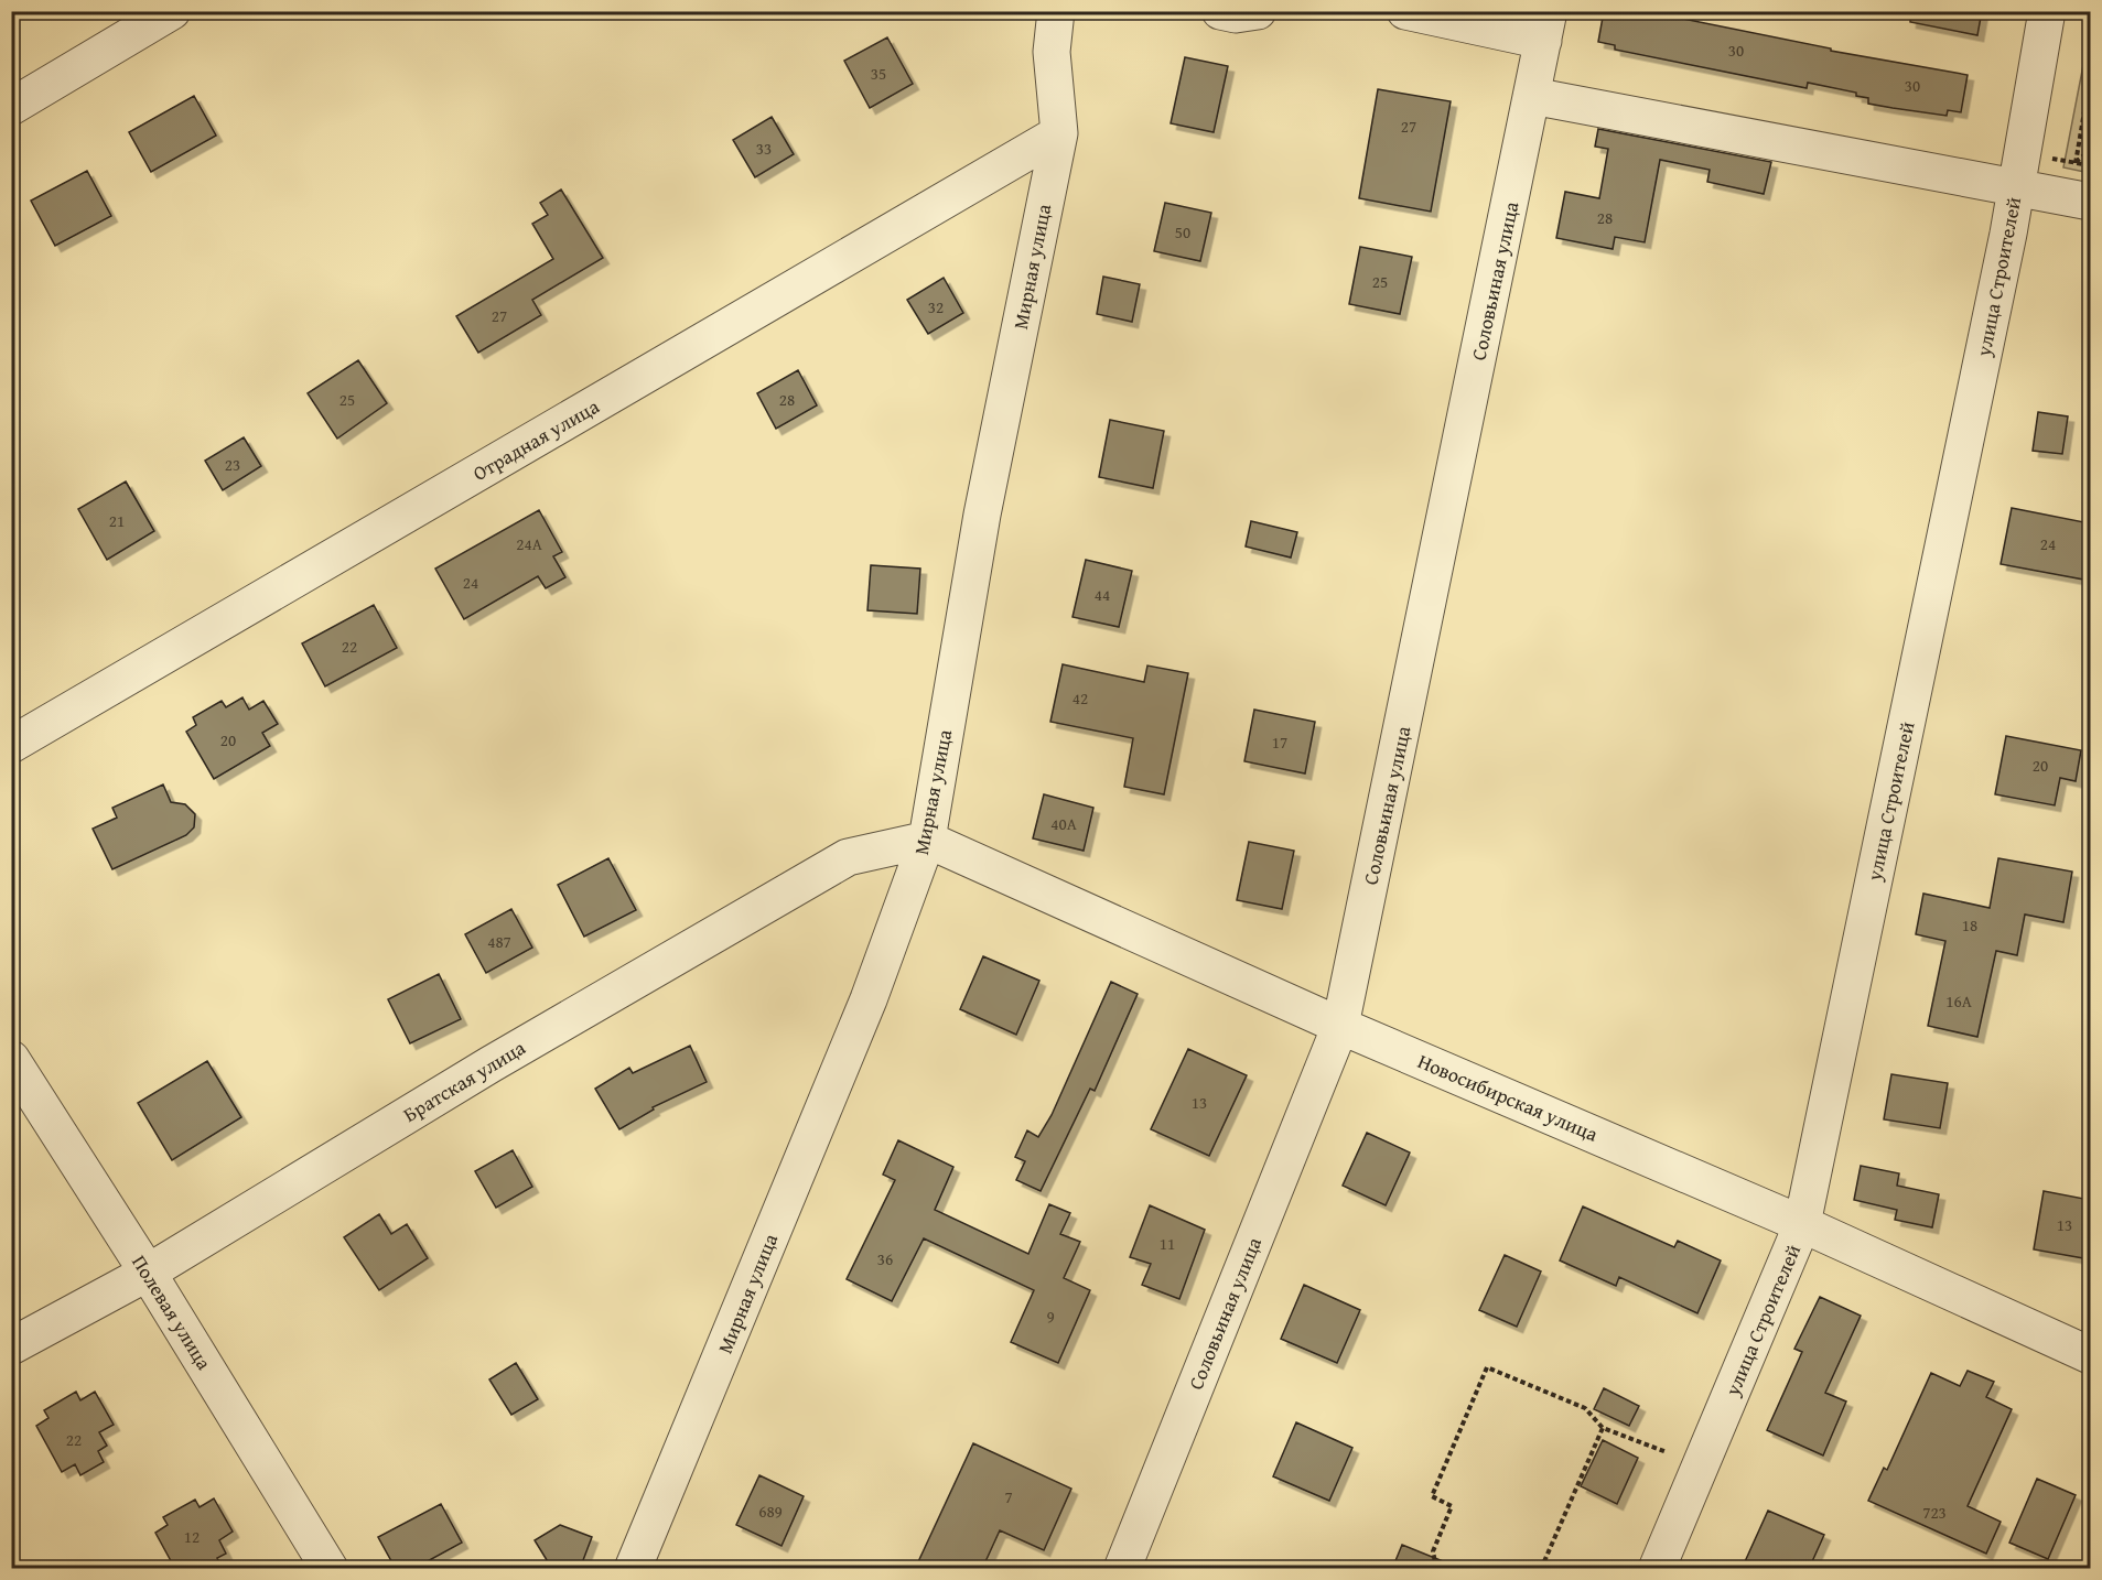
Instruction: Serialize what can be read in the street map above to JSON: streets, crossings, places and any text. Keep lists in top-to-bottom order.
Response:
{
  "streets": {
    "street": [
      "Мирная улица",
      "улица Строителей",
      "Соловьиная улица",
      "Отрадная улица",
      "Братская улица",
      "Новосибирская улица",
      "Полевая улица"
    ]
  },
  "crossings": [
    ["Мирная улица", "Отрадная улица"],
    ["Мирная улица", "Братская улица"],
    ["Мирная улица", "Новосибирская улица"],
    ["улица Строителей", "Новосибирская улица"],
    ["Соловьиная улица", "Новосибирская улица"],
    ["Братская улица", "Новосибирская улица"],
    ["Братская улица", "Полевая улица"]
  ],
  "house_numbers": [
    "30",
    "35",
    "30",
    "27",
    "33",
    "28",
    "50",
    "25",
    "32",
    "27",
    "25",
    "28",
    "23",
    "21",
    "24А",
    "24",
    "24",
    "44",
    "22",
    "42",
    "20",
    "17",
    "20",
    "40А",
    "18",
    "487",
    "16А",
    "13",
    "13",
    "11",
    "36",
    "9",
    "22",
    "7",
    "689",
    "723",
    "12"
  ]
}
